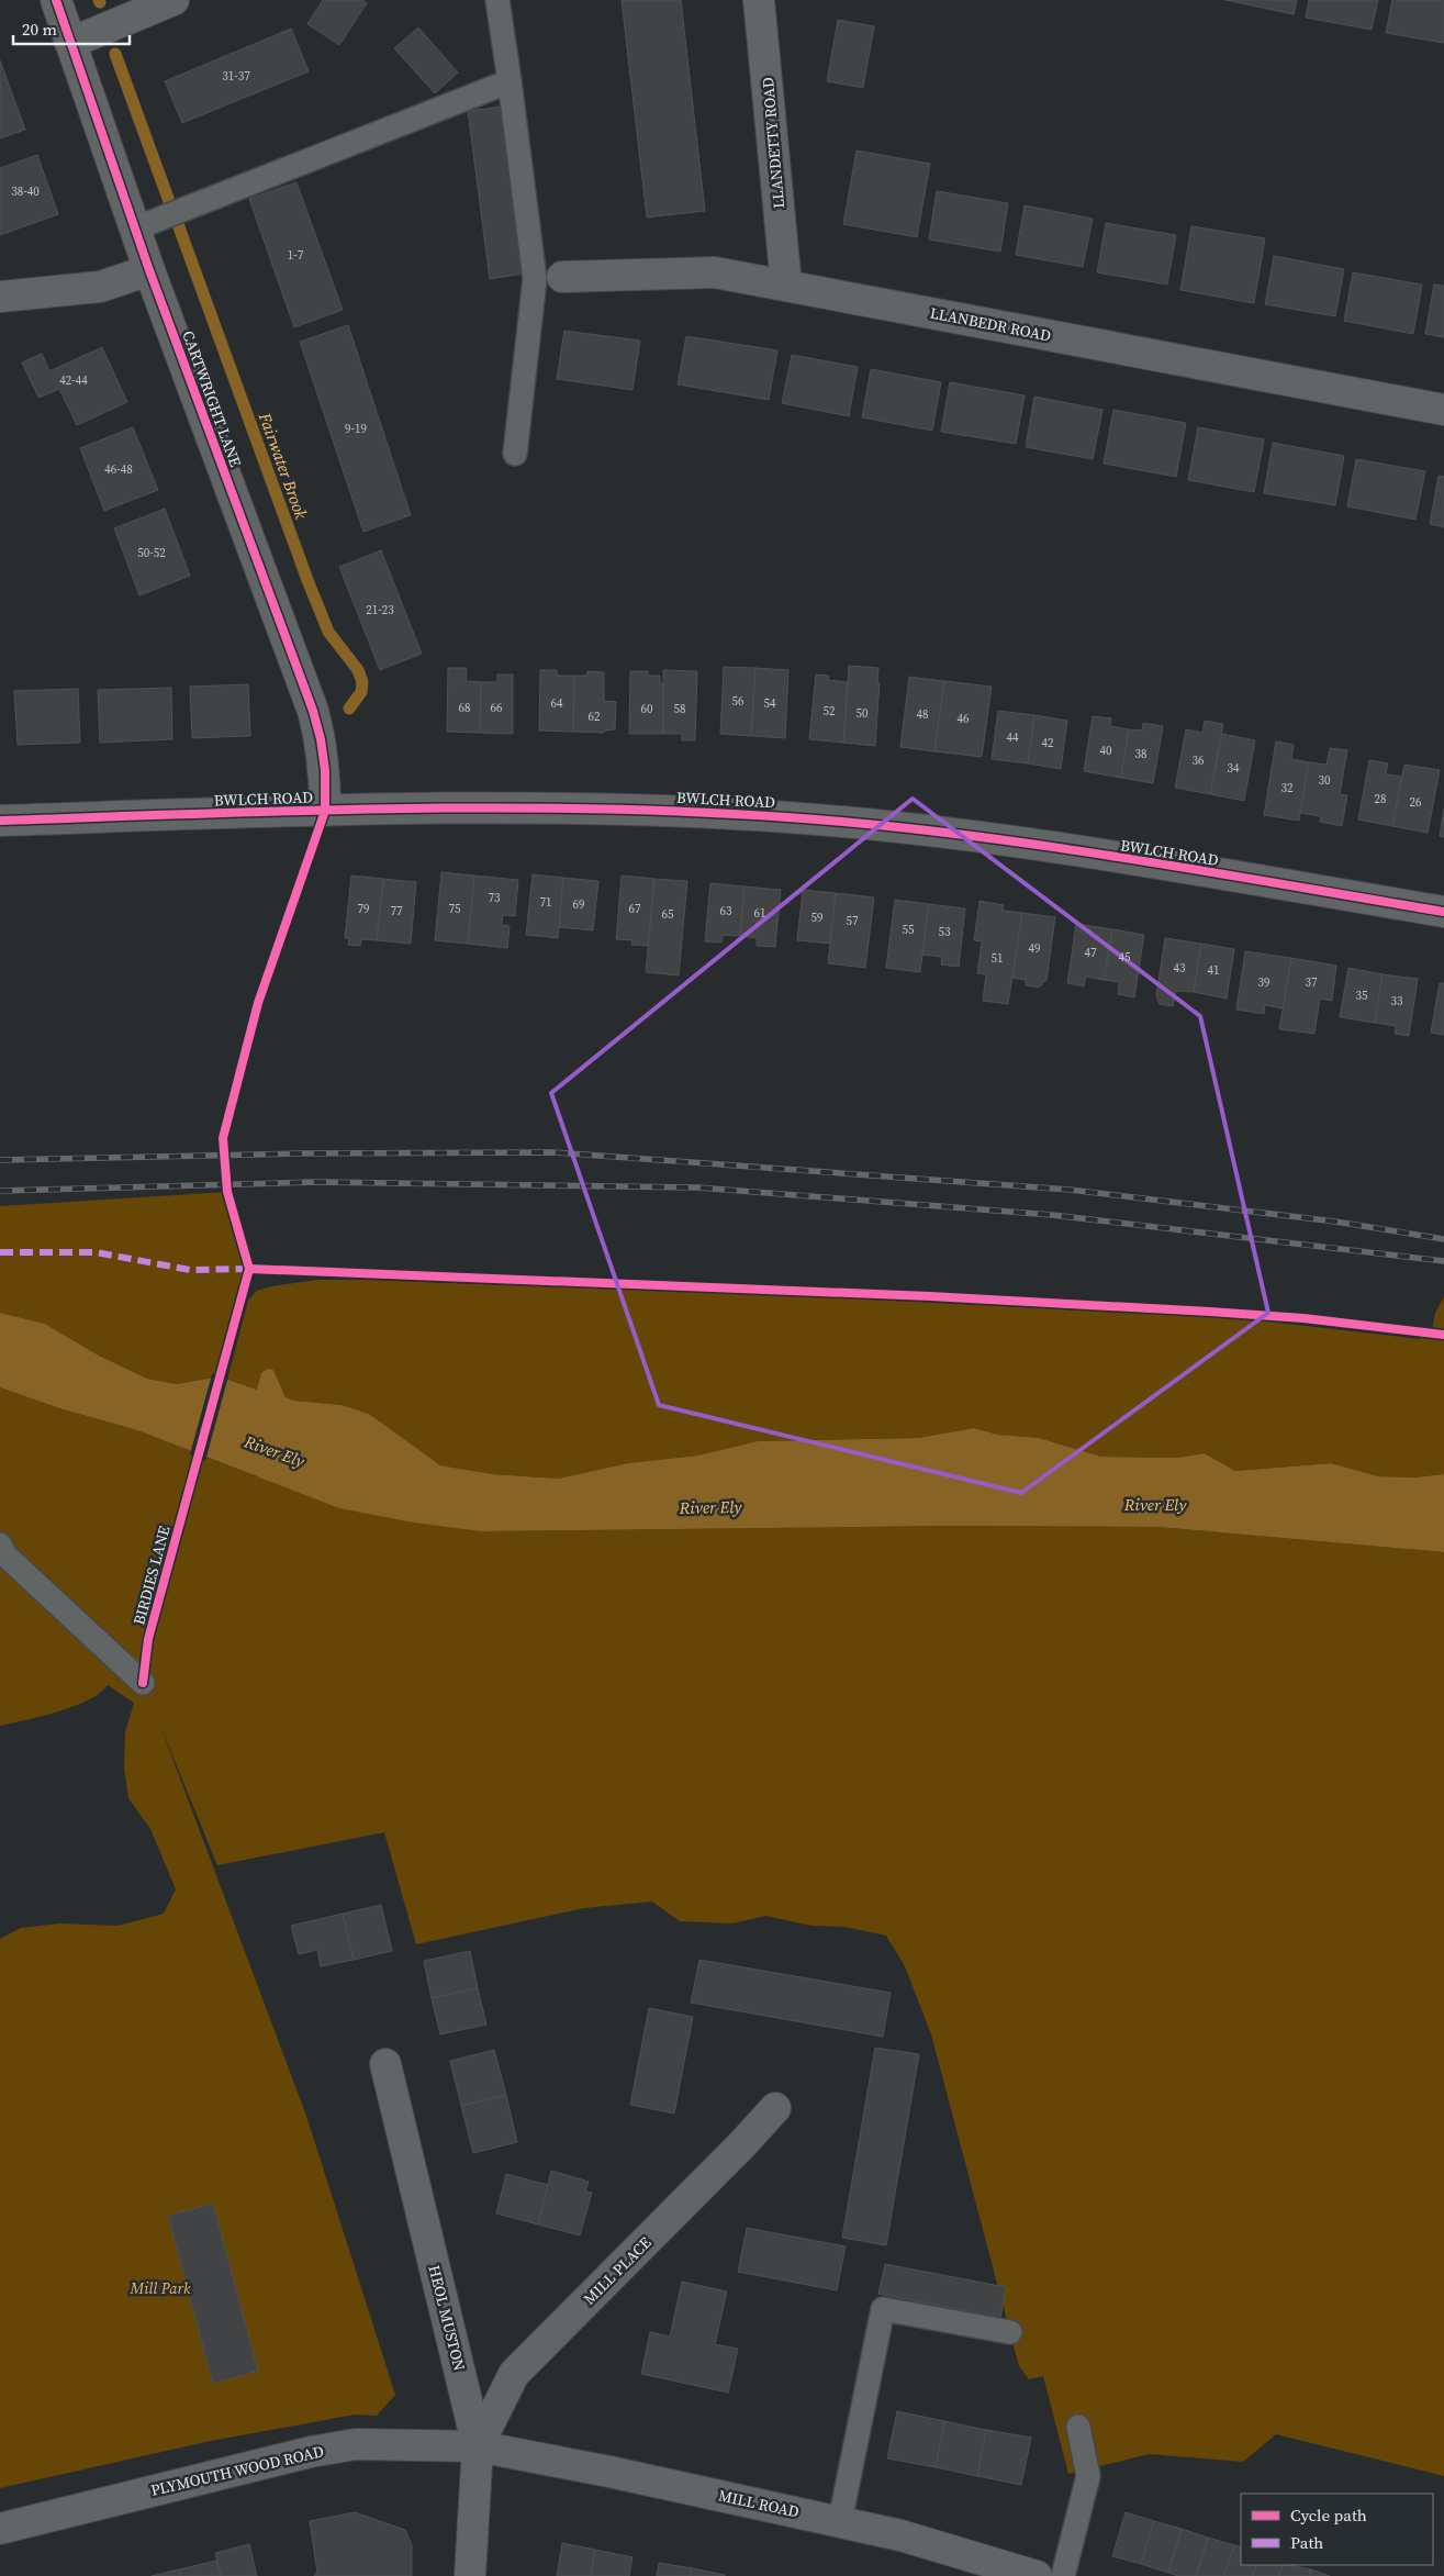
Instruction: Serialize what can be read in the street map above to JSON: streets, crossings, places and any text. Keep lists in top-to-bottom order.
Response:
{
  "streets": {
    "street": [
      "LLANDETTY ROAD",
      "LLANBEDR ROAD",
      "CARTWRIGHT LANE",
      "BWLCH ROAD",
      "MILL PLACE",
      "HEOL MUSTON",
      "PLYMOUTH WOOD ROAD",
      "MILL ROAD"
    ],
    "cycle path": ["BIRDIES LANE"]
  },
  "crossings": [
    ["LLANDETTY ROAD", "LLANBEDR ROAD"],
    ["CARTWRIGHT LANE", "BWLCH ROAD"],
    ["MILL PLACE", "HEOL MUSTON"],
    ["MILL PLACE", "PLYMOUTH WOOD ROAD"],
    ["MILL PLACE", "MILL ROAD"],
    ["HEOL MUSTON", "PLYMOUTH WOOD ROAD"],
    ["HEOL MUSTON", "MILL ROAD"],
    ["PLYMOUTH WOOD ROAD", "MILL ROAD"]
  ],
  "water": ["Fairwater Brook", "River Ely"],
  "parks": ["Mill Park"],
  "house_numbers": [
    "31-37",
    "38-40",
    "1-7",
    "42-44",
    "9-19",
    "46-48",
    "50-52",
    "21-23",
    "56",
    "64",
    "54",
    "68",
    "66",
    "60",
    "58",
    "52",
    "50",
    "48",
    "62",
    "46",
    "44",
    "42",
    "40",
    "38",
    "36",
    "34",
    "30",
    "32",
    "28",
    "26",
    "73",
    "71",
    "69",
    "79",
    "75",
    "67",
    "77",
    "63",
    "61",
    "65",
    "59",
    "57",
    "55",
    "53",
    "49",
    "47",
    "45",
    "51",
    "43",
    "41",
    "39",
    "37",
    "35",
    "33"
  ],
  "legend": ["Cycle path", "Path"],
  "scale_bar": "20 m"
}
